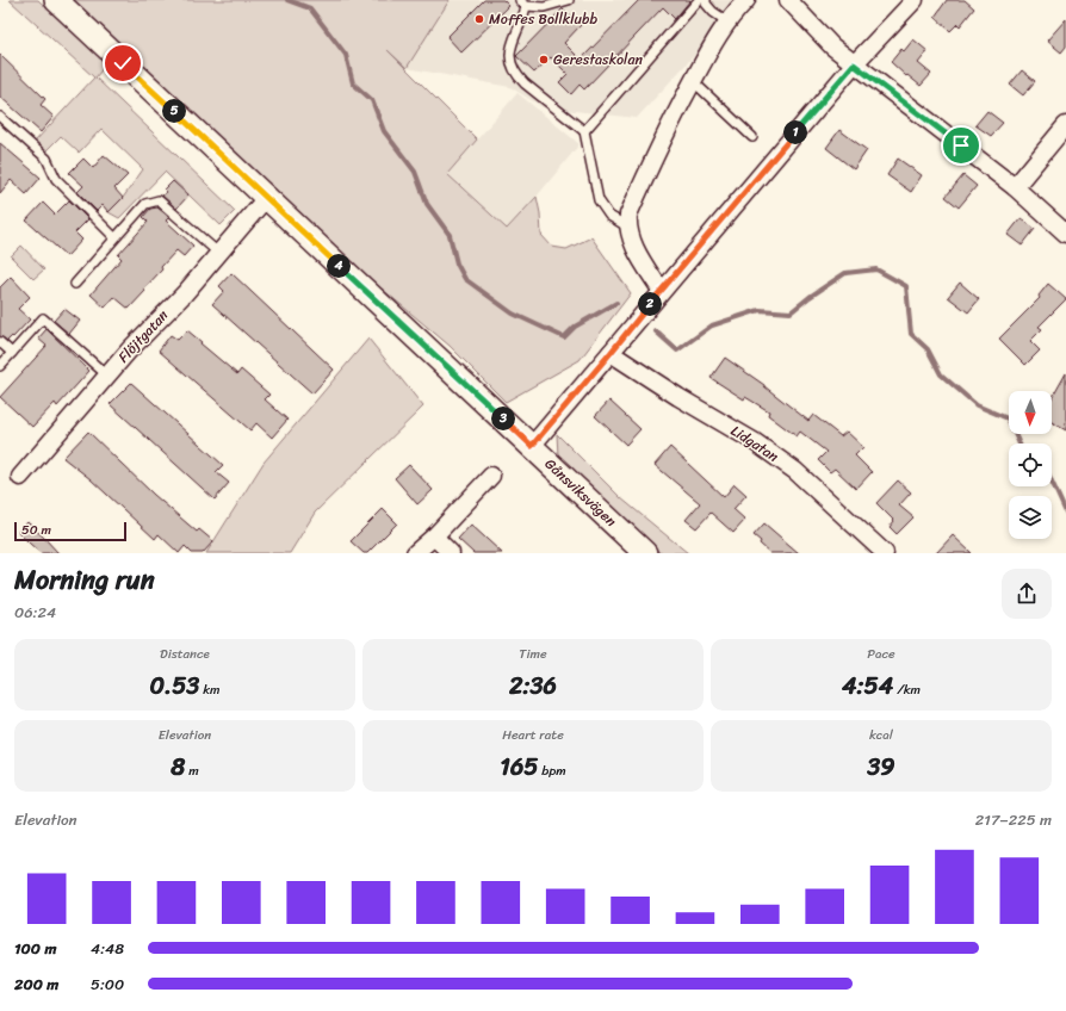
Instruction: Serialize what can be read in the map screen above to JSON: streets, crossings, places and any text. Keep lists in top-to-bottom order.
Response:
{
  "streets": {
    "main road": ["Gånsviksvägen"],
    "street": ["Flöjtgatan", "Lidgatan"]
  },
  "crossings": [
    ["Flöjtgatan", "Gånsviksvägen"]
  ],
  "places": ["Moffes Bollklubb", "Gerestaskolan"],
  "scale_bar": "50 m",
  "north": "bottom",
  "page": {
    "pins": [
      "5",
      "1",
      "4",
      "2",
      "3"
    ],
    "scale": "50 m",
    "heading": ["Morning run", "06:24"],
    "stats": [
      ["Distance", "0.53 km"],
      ["Time", "2:36"],
      ["Pace", "4:54 /km"],
      ["Elevation", "8 m"],
      ["Heart rate", "165 bpm"],
      ["kcal", "39"]
    ],
    "chart": ["Elevation", "217–225 m"],
    "list": [
      {
        "name": "100 m",
        "note": "4:48"
      },
      {
        "name": "200 m",
        "note": "5:00"
      }
    ]
  }
}
